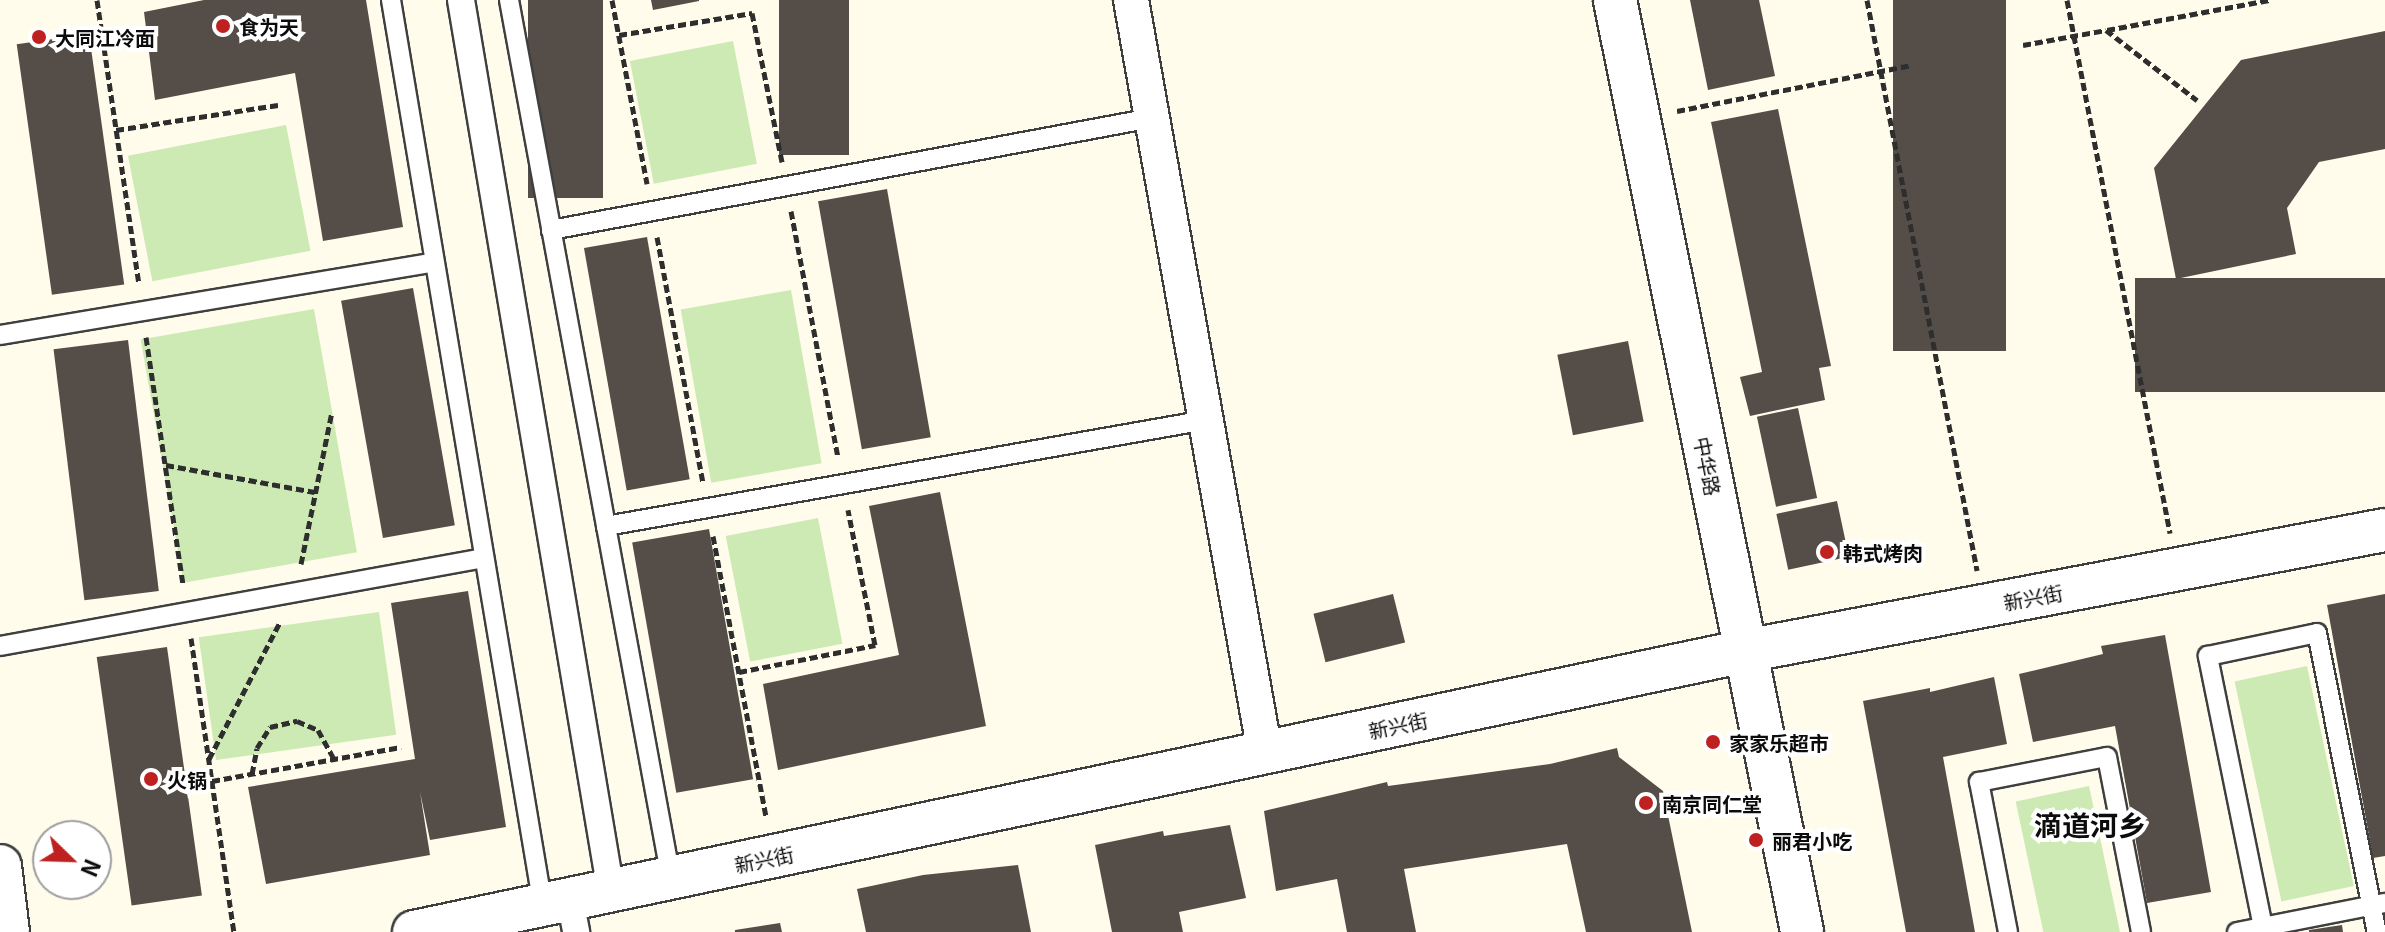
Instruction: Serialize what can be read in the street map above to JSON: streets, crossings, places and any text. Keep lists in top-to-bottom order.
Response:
{
  "streets": {
    "street": ["中华路", "新兴街"]
  },
  "crossings": [
    ["中华路", "新兴街"]
  ],
  "districts": ["滴道河乡"],
  "places": [
    "食为天",
    "大同江冷面",
    "韩式烤肉",
    "家家乐超市",
    "火锅",
    "南京同仁堂",
    "丽君小吃"
  ],
  "north": "bottom right"
}
